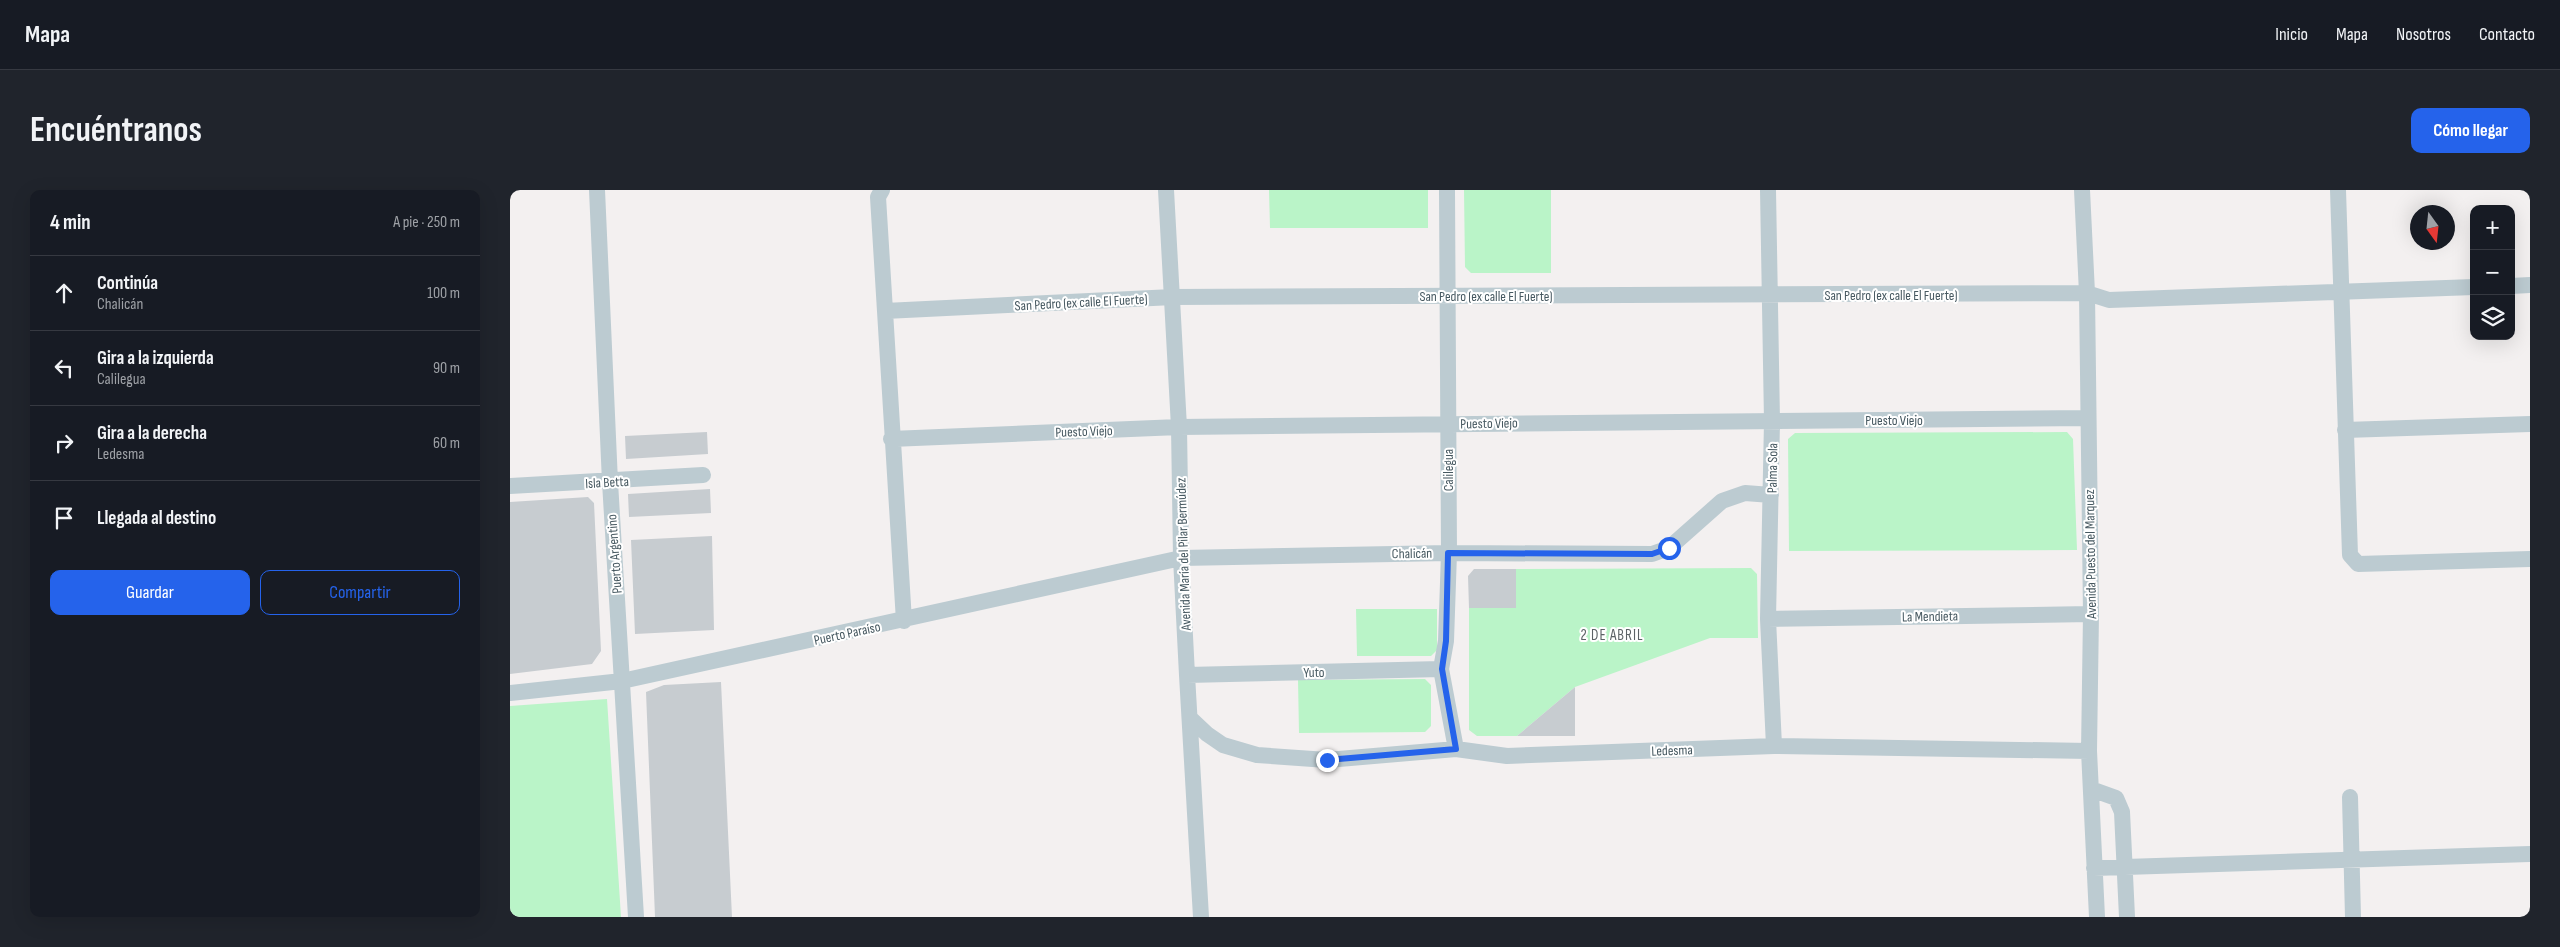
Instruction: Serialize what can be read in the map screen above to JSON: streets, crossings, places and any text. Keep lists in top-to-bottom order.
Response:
{
  "streets": {
    "street": [
      "San Pedro (ex calle El Fuerte)",
      "Puesto Viejo",
      "Palma Sola",
      "Calilegua",
      "Isla Betta",
      "Chalicán",
      "Puerto Argentino",
      "Avenida María del Pilar Bermúdez",
      "Avenida Puesto del Marquez",
      "La Mendieta",
      "Puerto Paraíso",
      "Yuto",
      "Ledesma"
    ]
  },
  "crossings": [
    ["San Pedro (ex calle El Fuerte)", "Palma Sola"],
    ["San Pedro (ex calle El Fuerte)", "Calilegua"],
    ["San Pedro (ex calle El Fuerte)", "Avenida María del Pilar Bermúdez"],
    ["San Pedro (ex calle El Fuerte)", "Avenida Puesto del Marquez"],
    ["Puesto Viejo", "Palma Sola"],
    ["Puesto Viejo", "Calilegua"],
    ["Puesto Viejo", "Avenida María del Pilar Bermúdez"],
    ["Puesto Viejo", "Avenida Puesto del Marquez"],
    ["Palma Sola", "Chalicán"],
    ["Palma Sola", "La Mendieta"],
    ["Palma Sola", "Ledesma"],
    ["Calilegua", "Chalicán"],
    ["Calilegua", "Yuto"],
    ["Calilegua", "Ledesma"],
    ["Isla Betta", "Puerto Argentino"],
    ["Chalicán", "Avenida María del Pilar Bermúdez"],
    ["Chalicán", "Puerto Paraíso"],
    ["Puerto Argentino", "Puerto Paraíso"],
    ["Avenida María del Pilar Bermúdez", "Puerto Paraíso"],
    ["Avenida María del Pilar Bermúdez", "Yuto"],
    ["Avenida María del Pilar Bermúdez", "Ledesma"],
    ["Avenida Puesto del Marquez", "La Mendieta"],
    ["Avenida Puesto del Marquez", "Ledesma"]
  ],
  "districts": ["2 DE ABRIL"],
  "north": "bottom",
  "page": {
    "header": "Mapa",
    "nav": [
      "Inicio",
      "Mapa",
      "Nosotros",
      "Contacto"
    ],
    "buttons": [
      "Cómo llegar",
      ["Guardar", "Compartir"]
    ],
    "title": "Encuéntranos",
    "heading": ["4 min", "A pie · 250 m"],
    "map_buttons": ["+", "−"],
    "list": [
      ["Continúa", "Chalicán", "100 m"],
      ["Gira a la izquierda", "Calilegua", "90 m"],
      ["Gira a la derecha", "Ledesma", "60 m"],
      "Llegada al destino"
    ]
  }
}
